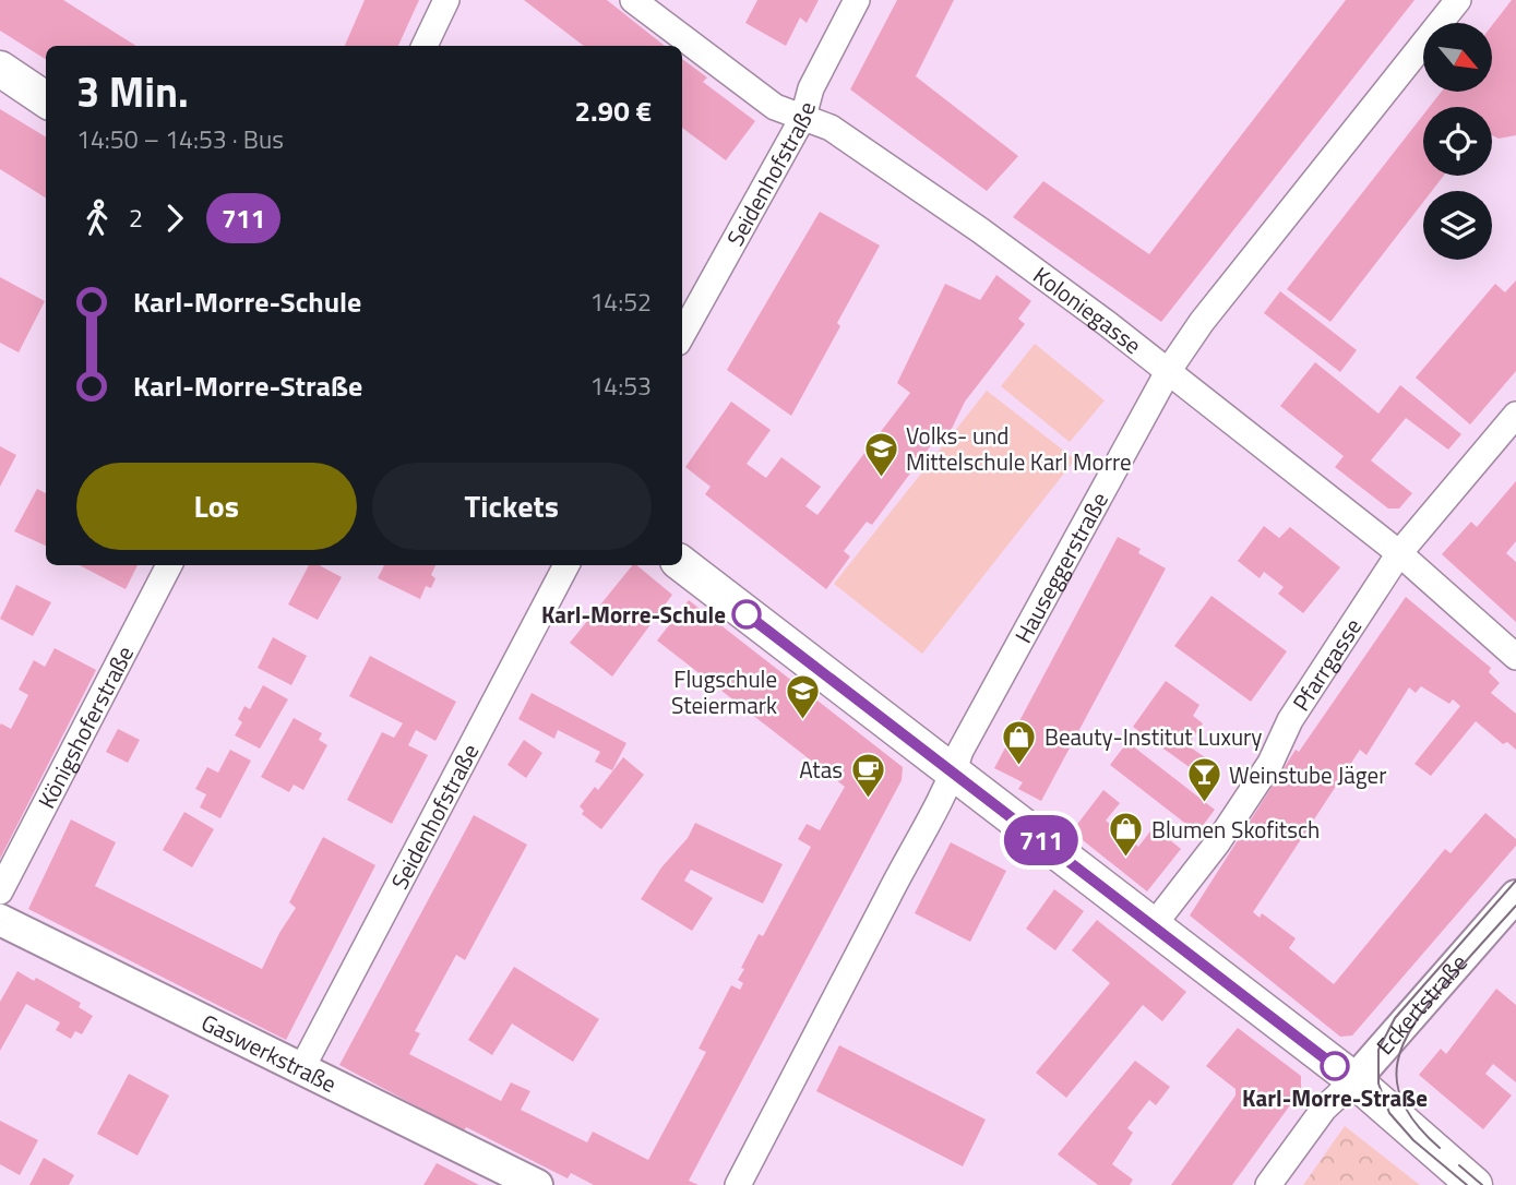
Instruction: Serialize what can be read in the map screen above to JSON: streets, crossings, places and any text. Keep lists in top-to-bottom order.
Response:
{
  "streets": {
    "street": [
      "Seidenhofstraße",
      "Koloniegasse",
      "Hauseggerstraße",
      "Pfarrgasse",
      "Königshoferstraße",
      "Eckertstraße",
      "Gaswerkstraße"
    ]
  },
  "crossings": [
    ["Seidenhofstraße", "Koloniegasse"],
    ["Seidenhofstraße", "Gaswerkstraße"],
    ["Koloniegasse", "Hauseggerstraße"],
    ["Koloniegasse", "Pfarrgasse"]
  ],
  "places": {
    "school or university": ["Volks- und Mittelschule Karl Morre", "Flugschule Steiermark"],
    "other": ["Karl-Morre-Schule", "Karl-Morre-Straße"],
    "shop": ["Beauty-Institut Luxury", "Blumen Skofitsch"],
    "cafe": ["Atas"],
    "bar": ["Weinstube Jäger"]
  },
  "lines": ["bus line 711"],
  "north": "bottom right",
  "page": {
    "on_map": "711",
    "heading": ["3 Min.", "14:50 – 14:53 · Bus", "2.90 €"],
    "legs": ["2", "711"],
    "list": [
      {
        "name": "Karl-Morre-Schule",
        "value": "14:52"
      },
      {
        "name": "Karl-Morre-Straße",
        "value": "14:53"
      }
    ],
    "buttons": ["Los", "Tickets"]
  }
}
